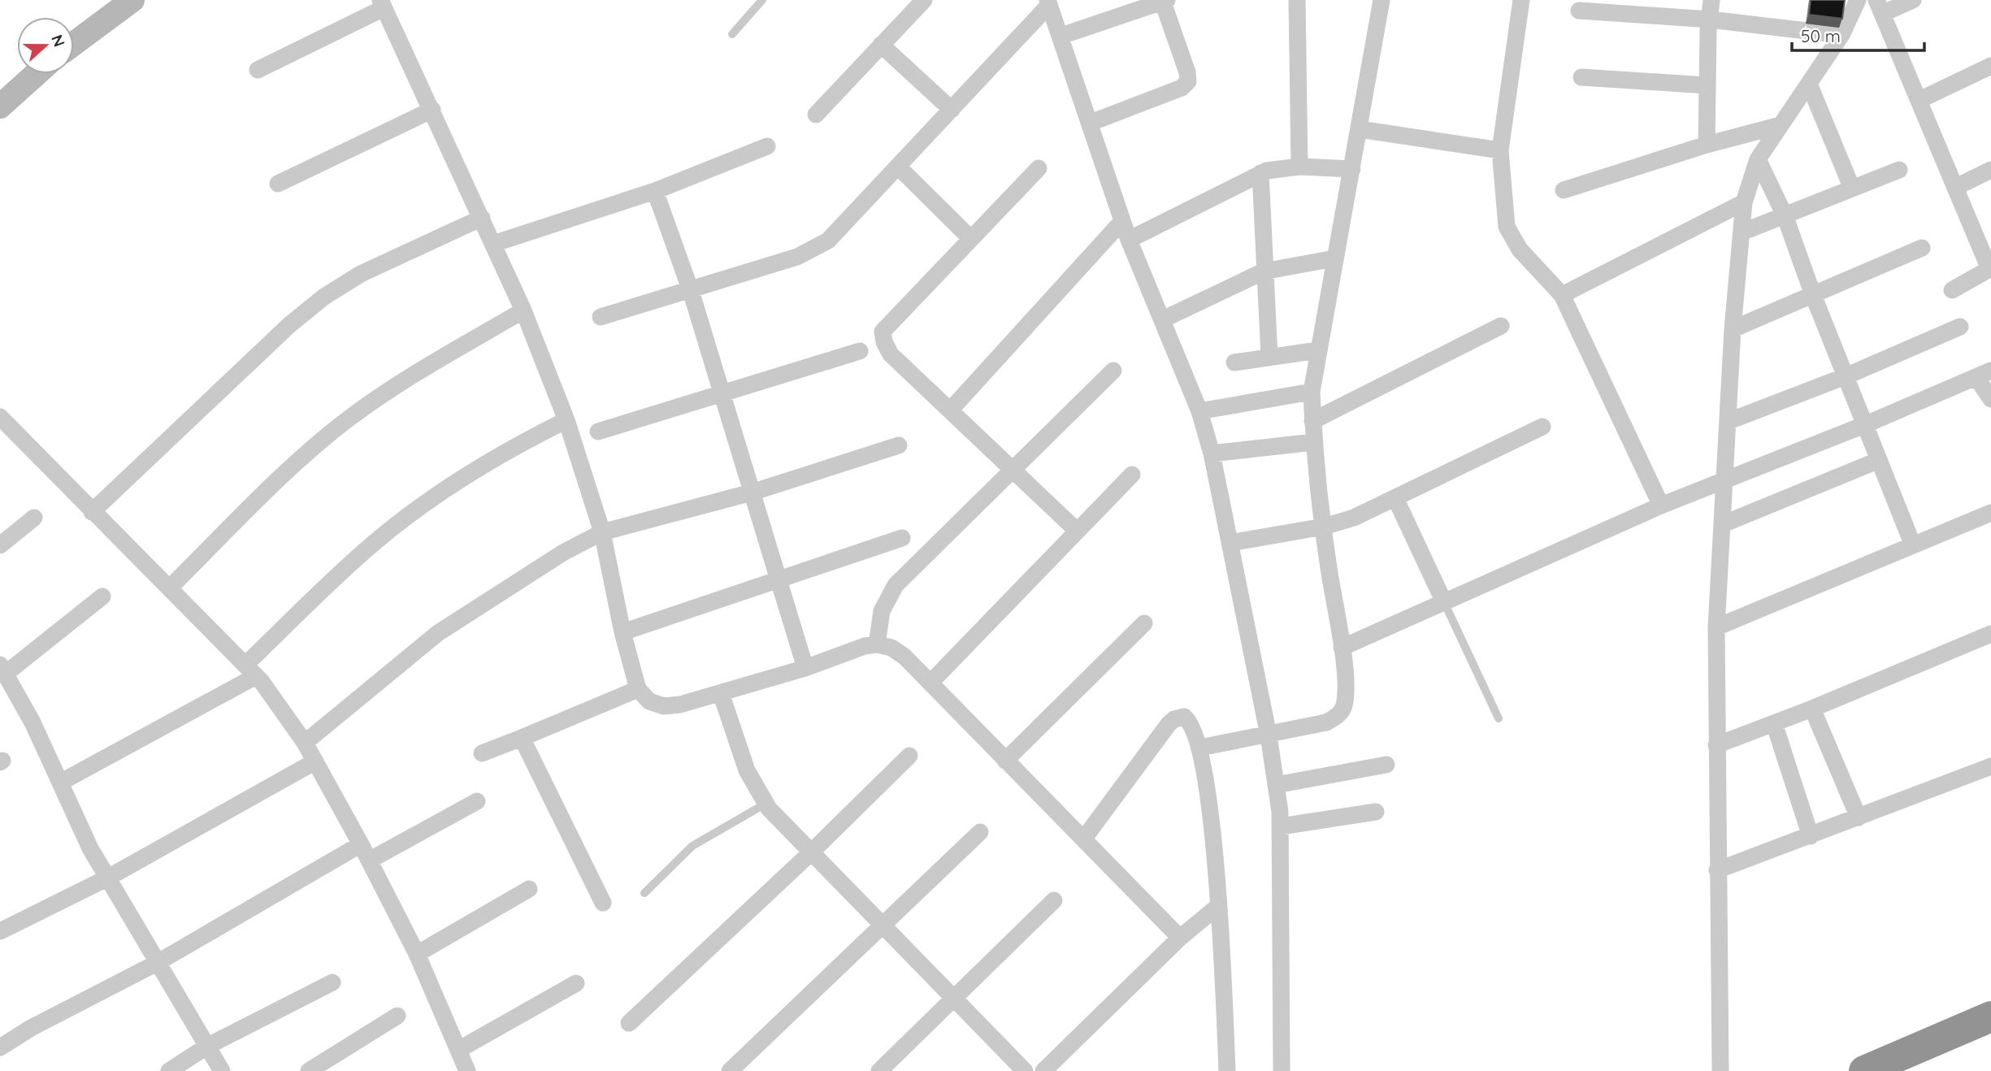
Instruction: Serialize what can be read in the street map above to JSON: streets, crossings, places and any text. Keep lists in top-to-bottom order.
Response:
{
  "scale_bar": "50 m",
  "north": "right"
}
